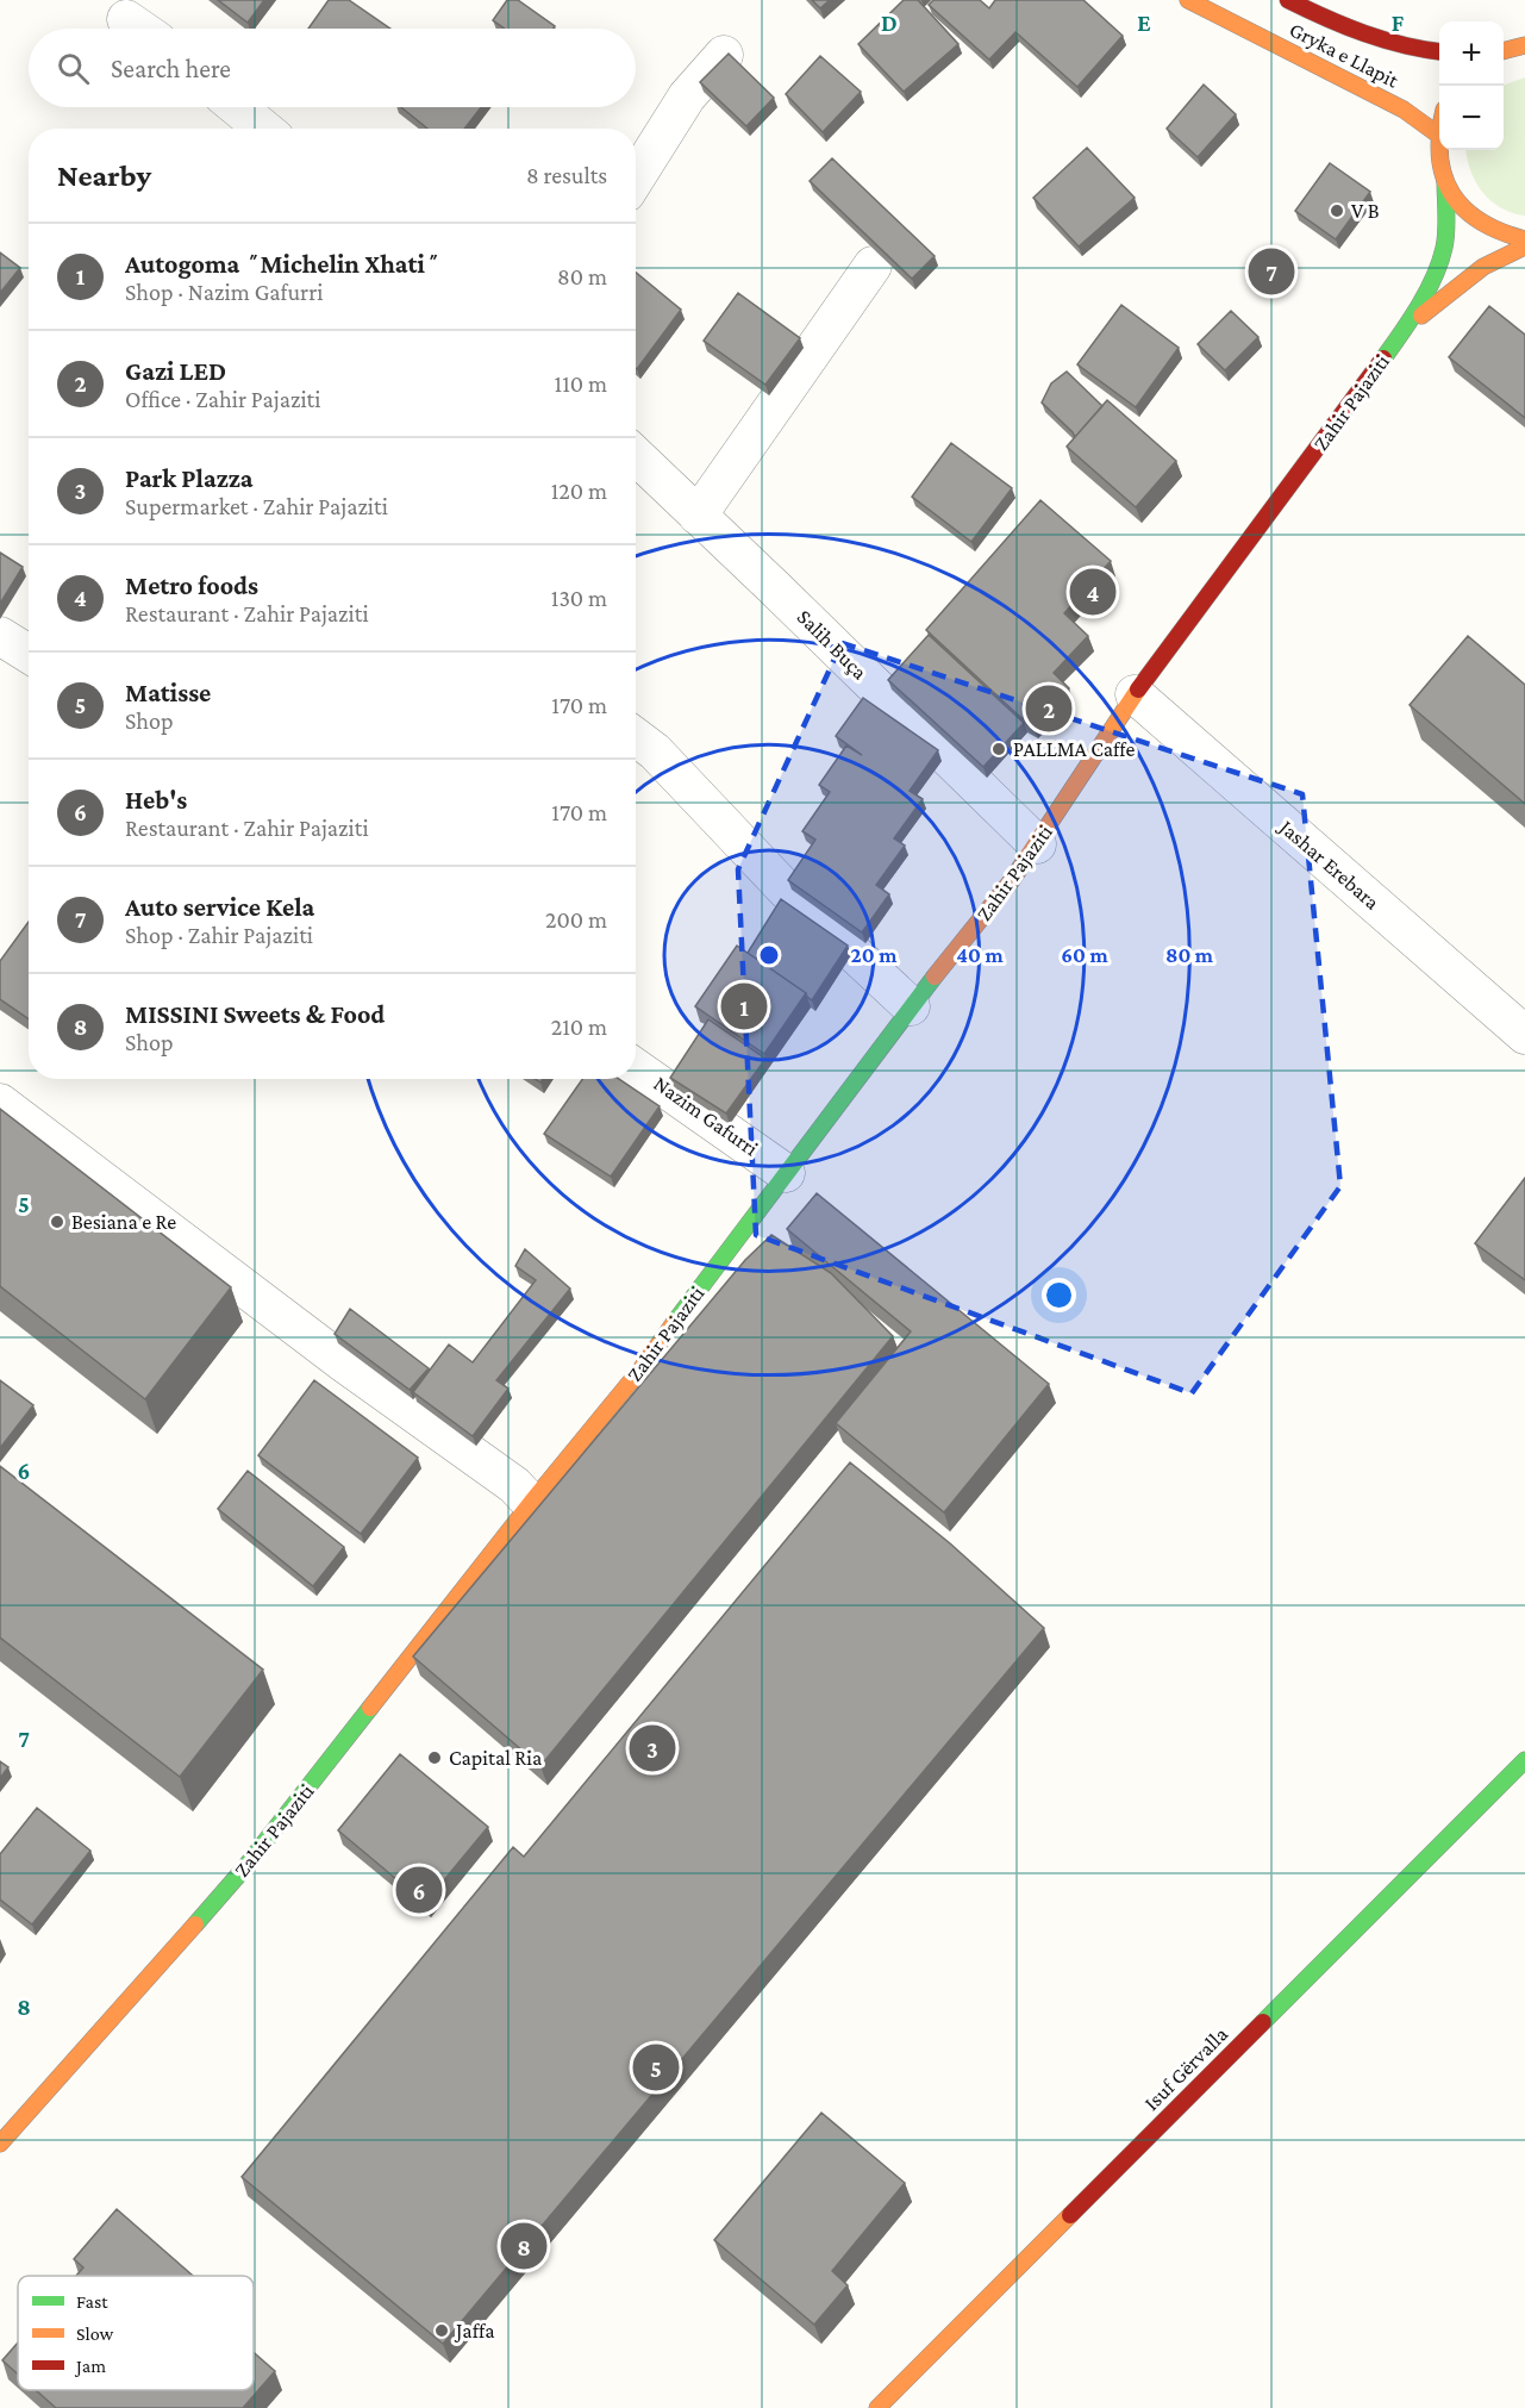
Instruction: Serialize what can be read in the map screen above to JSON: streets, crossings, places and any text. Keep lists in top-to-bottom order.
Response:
{
  "streets": {
    "main road": ["Gryka e Llapit", "Zahir Pajaziti", "Isuf Gërvalla"],
    "street": ["Salih Buça", "Jashar Erebara", "Nazim Gafurri"]
  },
  "crossings": [
    ["Zahir Pajaziti", "Salih Buça"],
    ["Zahir Pajaziti", "Jashar Erebara"],
    ["Zahir Pajaziti", "Nazim Gafurri"]
  ],
  "places": [
    "V B",
    "PALLMA Caffe",
    "Besiana e Re",
    "Capital Ria",
    "Jaffa"
  ],
  "legend": ["Fast", "Slow", "Jam"],
  "page": {
    "map_buttons": ["+", "−"],
    "search": "Search here",
    "heading": ["Nearby", "8 results"],
    "list": [
      {
        "mark": "1",
        "name": "Autogoma ʺMichelin Xhatiʺ",
        "note": "Shop · Nazim Gafurri",
        "value": "80 m"
      },
      {
        "mark": "2",
        "name": "Gazi LED",
        "note": "Office · Zahir Pajaziti",
        "value": "110 m"
      },
      {
        "mark": "3",
        "name": "Park Plazza",
        "note": "Supermarket · Zahir Pajaziti",
        "value": "120 m"
      },
      {
        "mark": "4",
        "name": "Metro foods",
        "note": "Restaurant · Zahir Pajaziti",
        "value": "130 m"
      },
      {
        "mark": "5",
        "name": "Matisse",
        "note": "Shop",
        "value": "170 m"
      },
      {
        "mark": "6",
        "name": "Heb's",
        "note": "Restaurant · Zahir Pajaziti",
        "value": "170 m"
      },
      {
        "mark": "7",
        "name": "Auto service Kela",
        "note": "Shop · Zahir Pajaziti",
        "value": "200 m"
      },
      {
        "mark": "8",
        "name": "MISSINI Sweets & Food",
        "note": "Shop",
        "value": "210 m"
      }
    ],
    "pins": [
      "7",
      "4",
      "2",
      "1",
      "3",
      "6",
      "5",
      "8"
    ]
  },
  "grid": {
    "columns": ["D", "E", "F"],
    "rows": [
      "5",
      "6",
      "7",
      "8"
    ]
  },
  "rings": [
    "20 m",
    "40 m",
    "60 m",
    "80 m"
  ]
}
